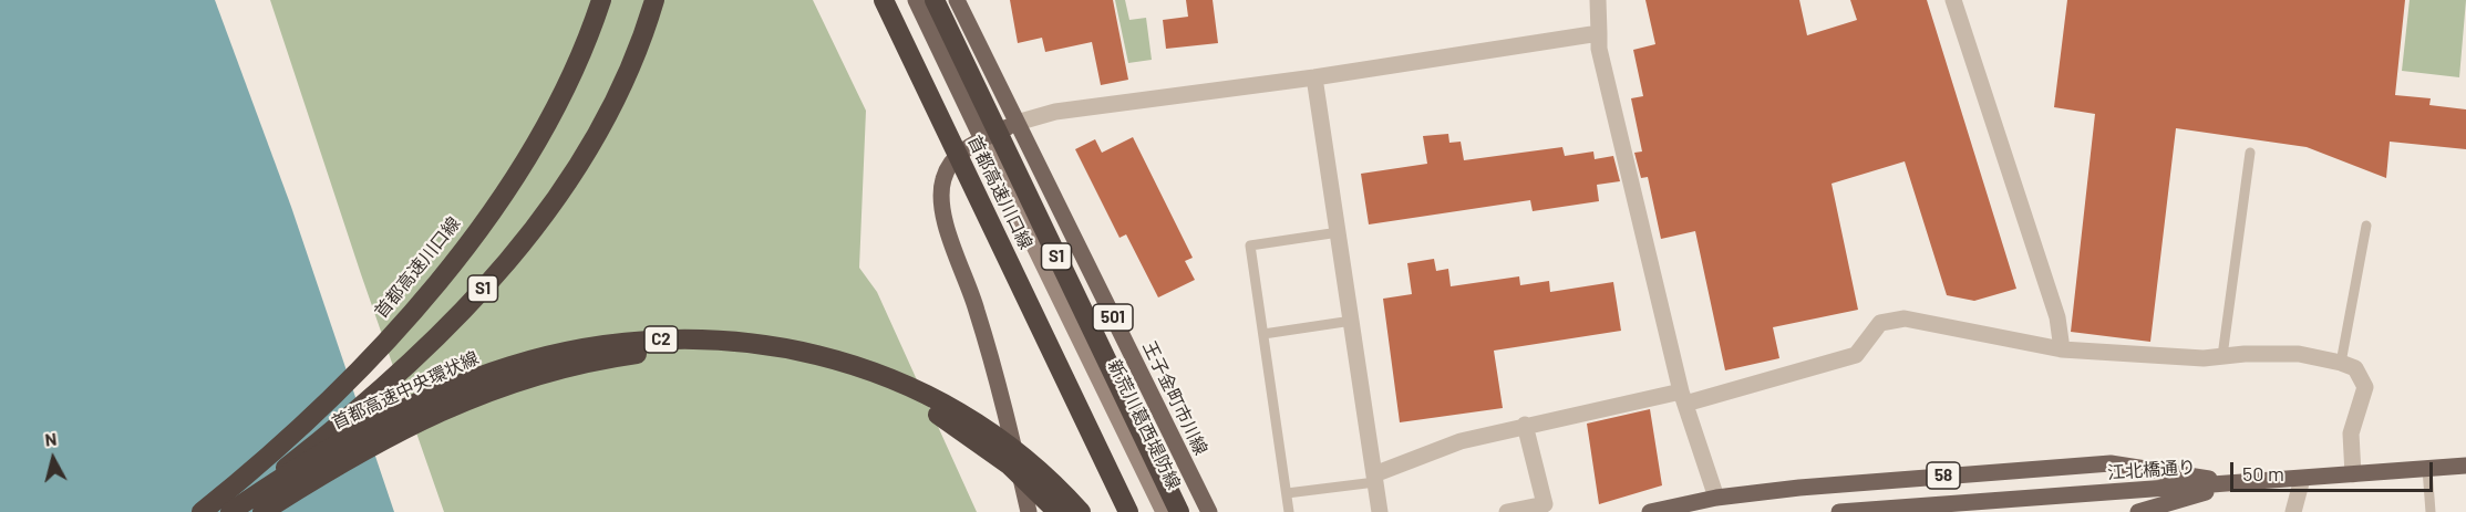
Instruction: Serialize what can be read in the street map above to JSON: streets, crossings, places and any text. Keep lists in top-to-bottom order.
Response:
{
  "streets": {
    "highway": [
      "首都高速川口線",
      "S1",
      "C2",
      "首都高速中央環状線"
    ],
    "main road": [
      "501",
      "王子金町市川線",
      "新荒川葛西堤防線",
      "江北橋通り",
      "58"
    ]
  },
  "crossings": [
    ["江北橋通り", "58"]
  ],
  "scale_bar": "50 m",
  "north": "top"
}
